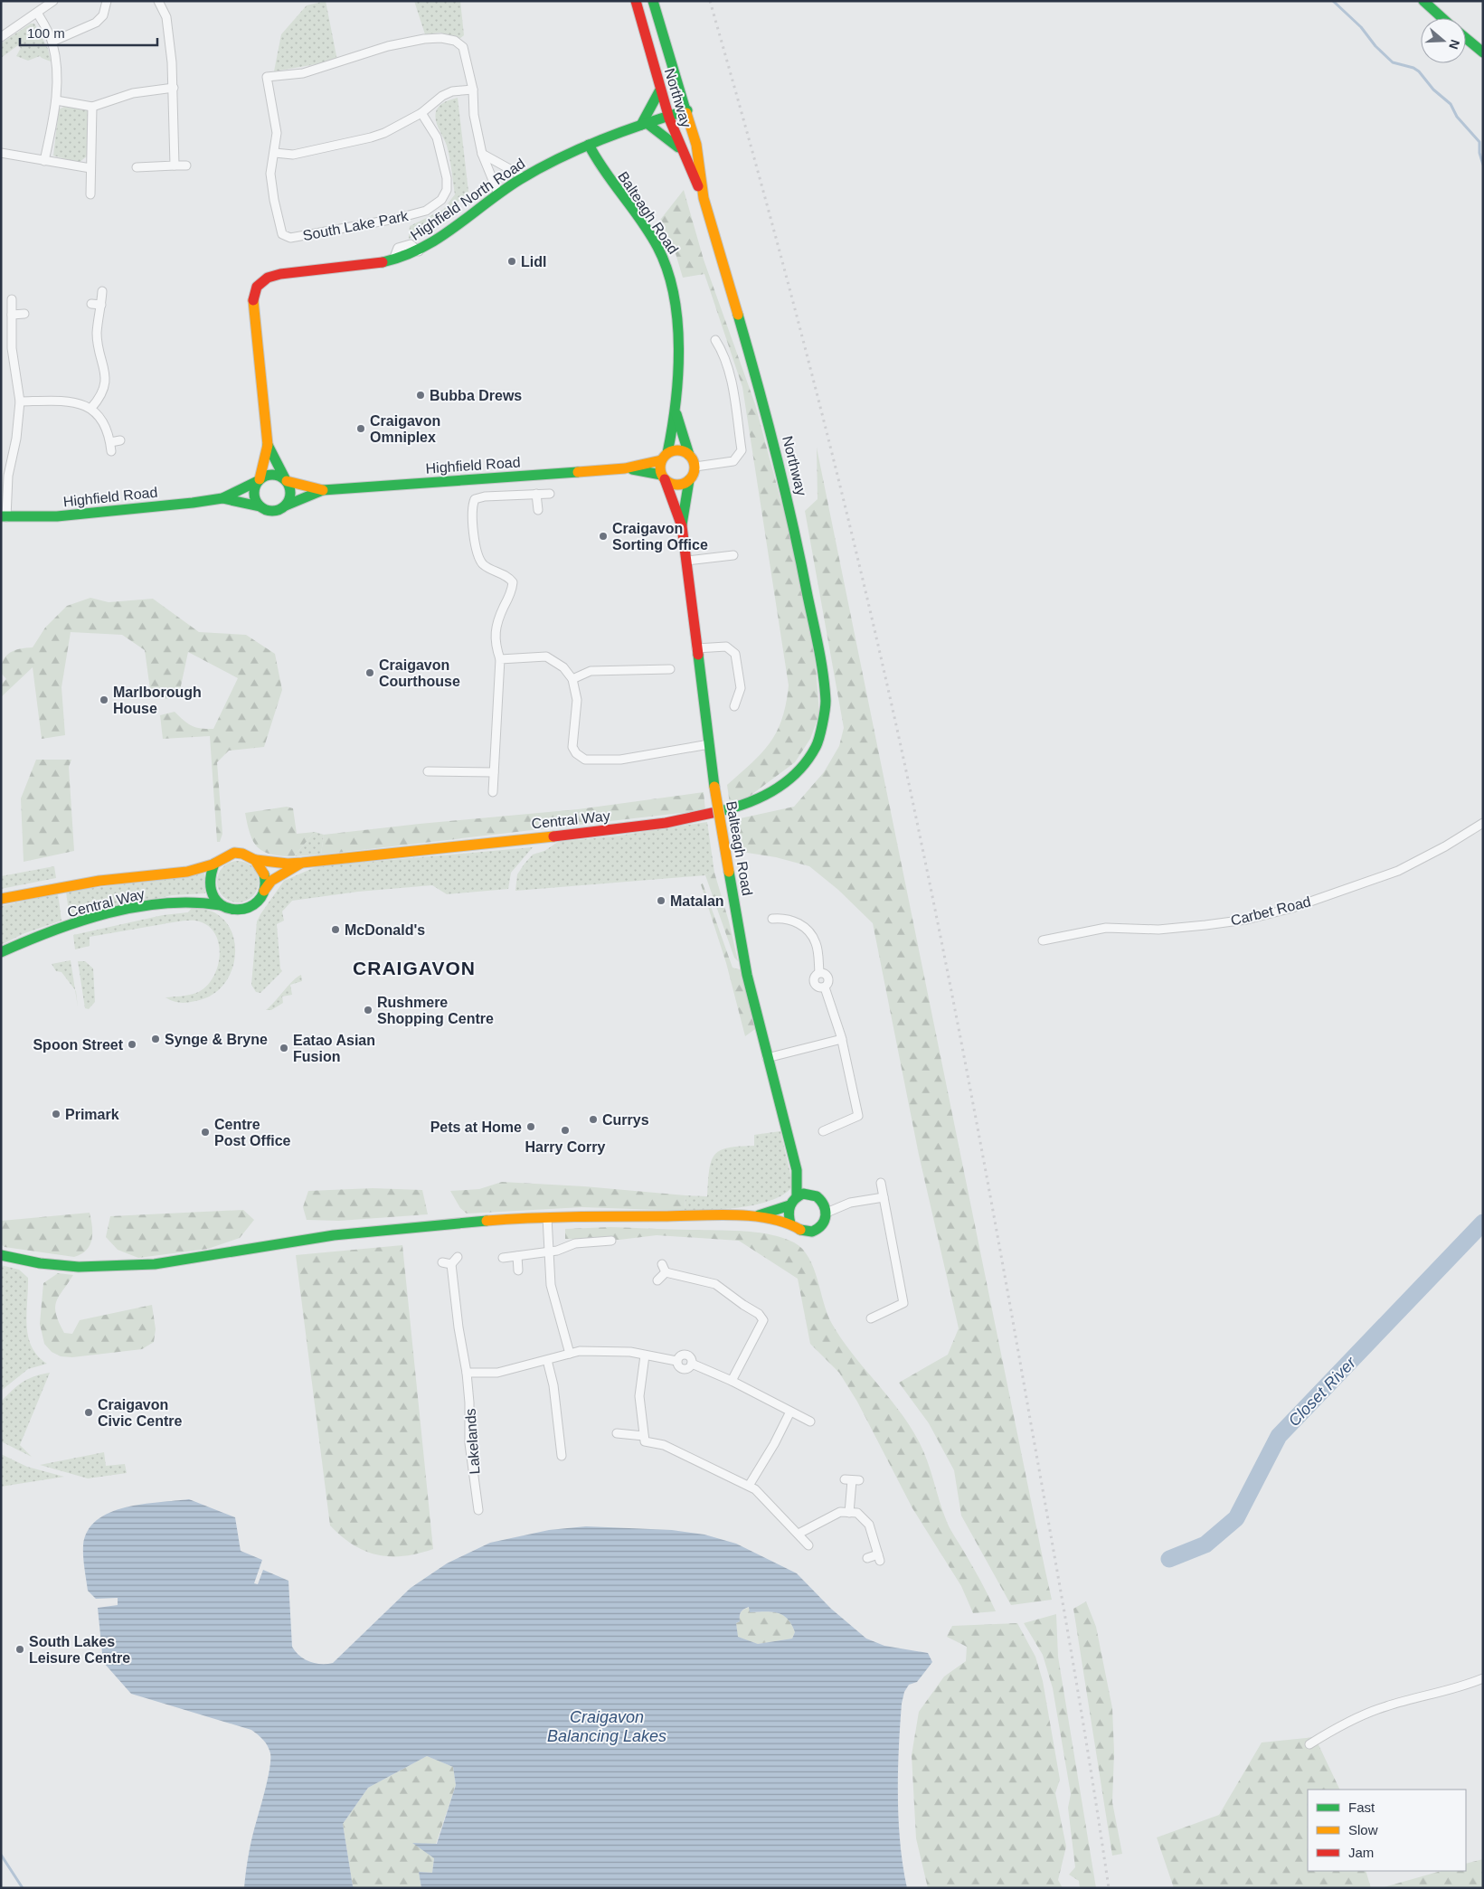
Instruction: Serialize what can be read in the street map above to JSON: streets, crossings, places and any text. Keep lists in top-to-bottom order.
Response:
{
  "streets": {
    "main road": [
      "Northway",
      "Highfield North Road",
      "Balteagh Road",
      "Highfield Road",
      "Central Way"
    ],
    "street": ["South Lake Park", "Carbet Road", "Lakelands"]
  },
  "crossings": [
    ["Northway", "Highfield North Road"],
    ["Northway", "Central Way"],
    ["Highfield North Road", "Balteagh Road"],
    ["Highfield North Road", "South Lake Park"],
    ["Highfield North Road", "Highfield Road"],
    ["Balteagh Road", "Highfield Road"]
  ],
  "districts": ["CRAIGAVON"],
  "water": ["Closet River", "Craigavon Balancing Lakes"],
  "places": [
    "Lidl",
    "Bubba Drews",
    "Craigavon Omniplex",
    "Craigavon Sorting Office",
    "Craigavon Courthouse",
    "Marlborough House",
    "Matalan",
    "McDonald's",
    "Rushmere Shopping Centre",
    "Synge & Bryne",
    "Spoon Street",
    "Eatao Asian Fusion",
    "Primark",
    "Currys",
    "Pets at Home",
    "Harry Corry",
    "Centre Post Office",
    "Craigavon Civic Centre",
    "South Lakes Leisure Centre"
  ],
  "legend": ["Fast", "Slow", "Jam"],
  "scale_bar": "100 m",
  "north": "right"
}
